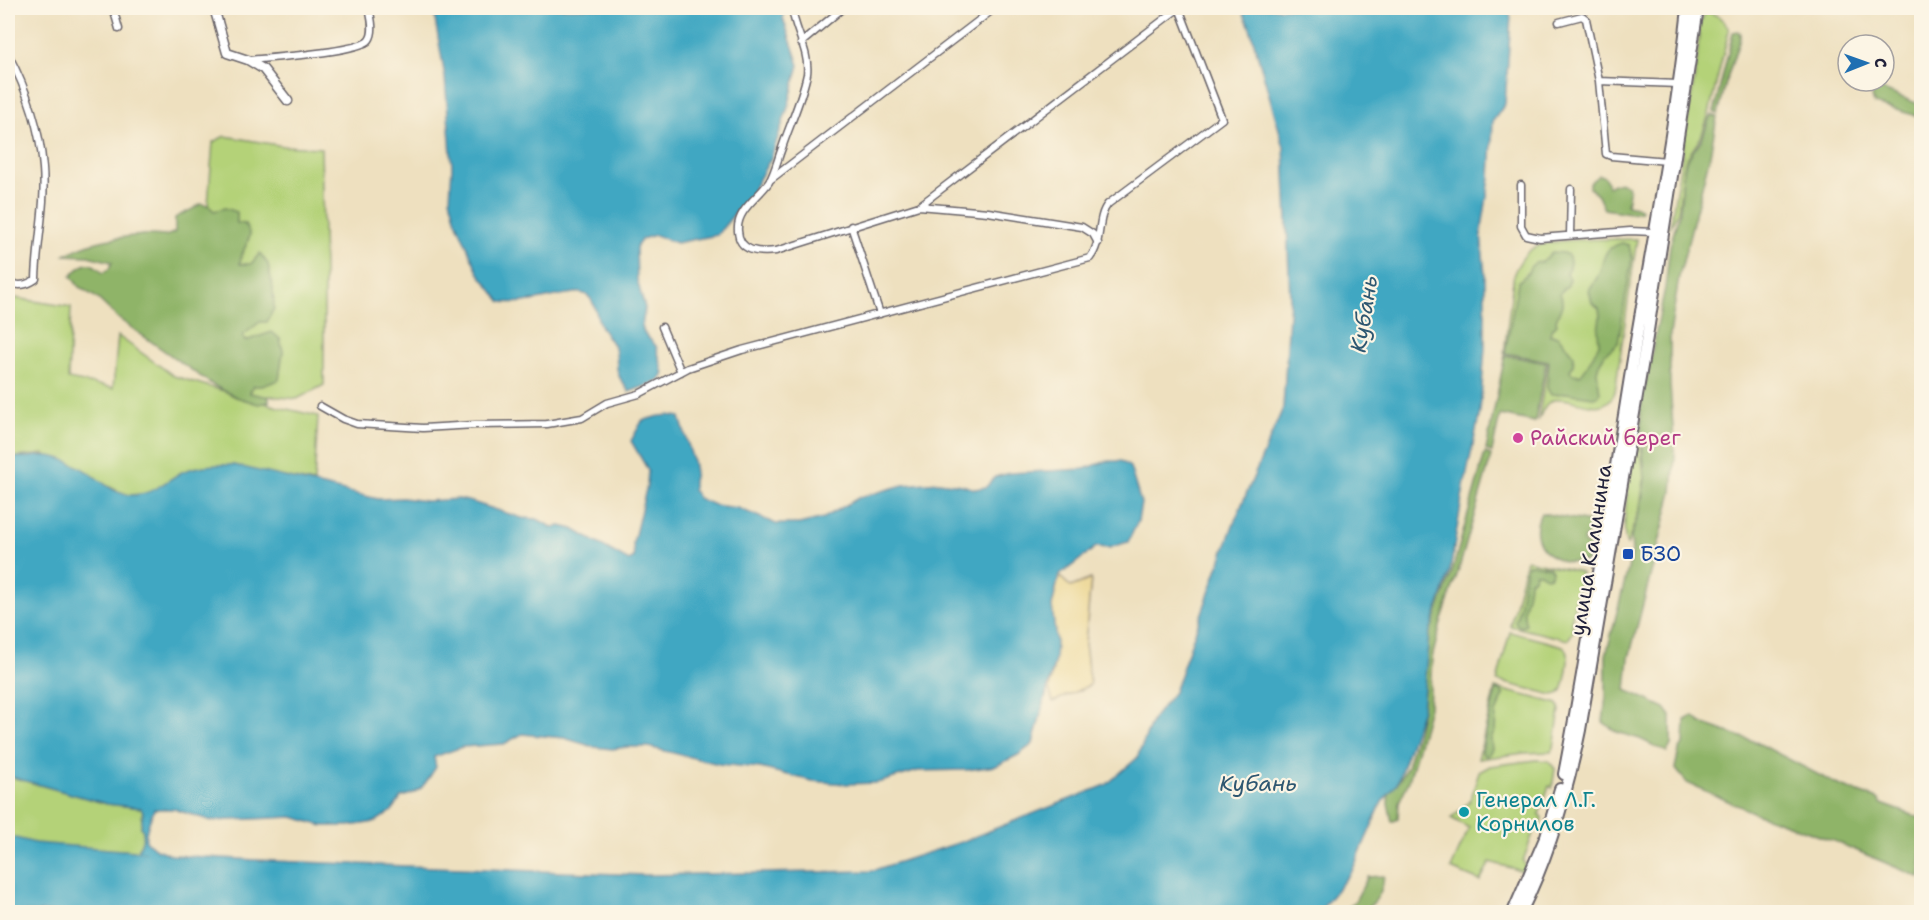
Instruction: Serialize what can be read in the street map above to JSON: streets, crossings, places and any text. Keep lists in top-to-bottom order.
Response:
{
  "streets": {
    "highway": ["улица Калинина"]
  },
  "water": ["Кубань"],
  "places": {
    "other": ["Райский берег", "Генерал Л.Г. Корнилов"],
    "transit": ["БЗО"]
  },
  "north": "right"
}
